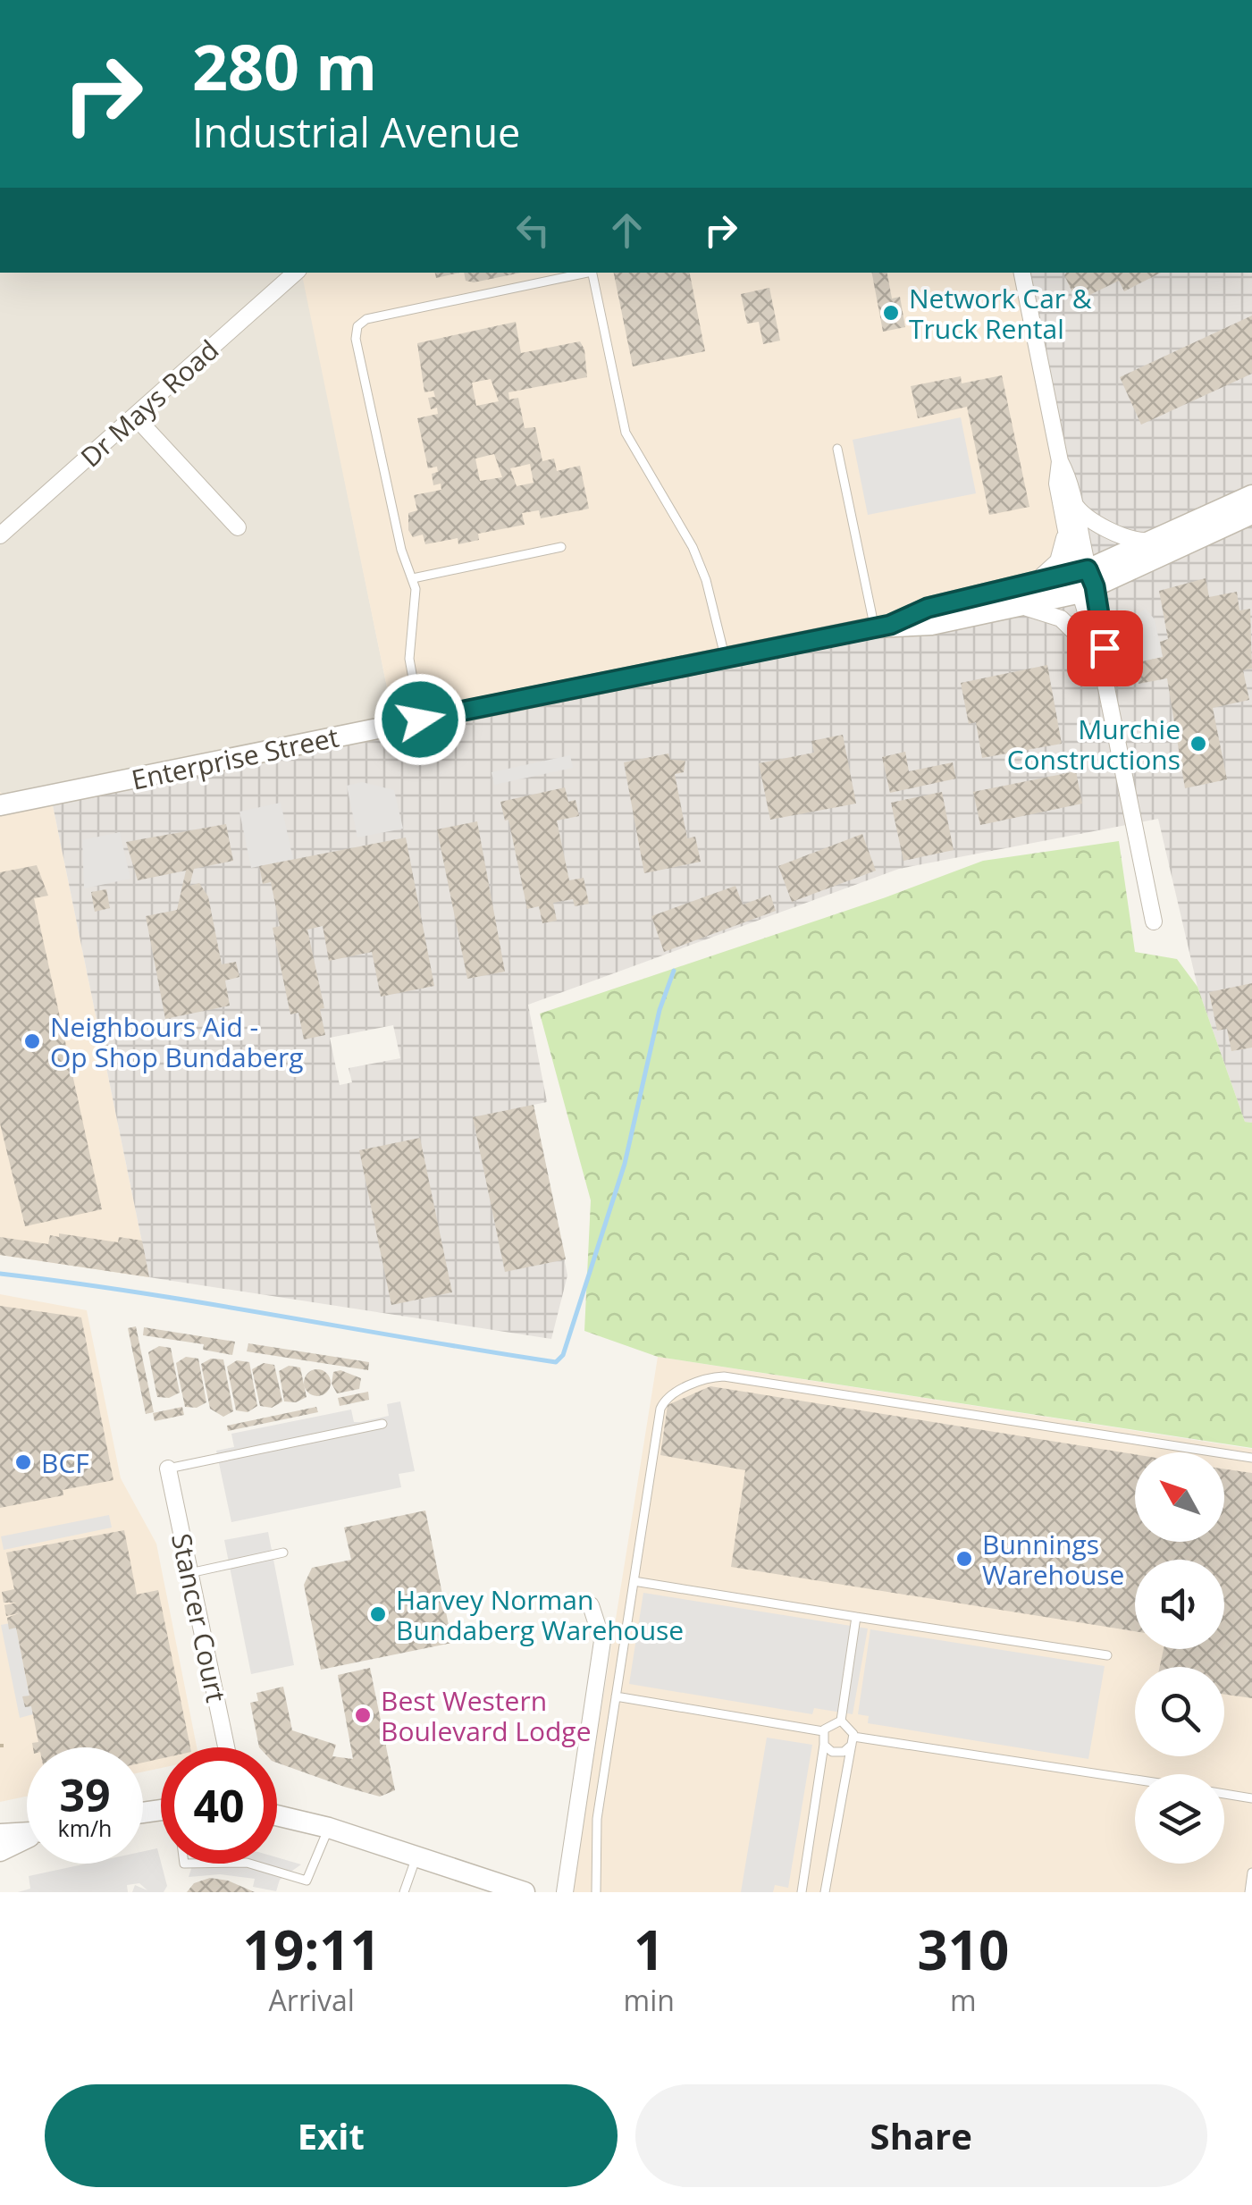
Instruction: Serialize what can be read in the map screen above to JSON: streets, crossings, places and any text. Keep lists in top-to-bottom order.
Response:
{
  "streets": {
    "street": ["Dr Mays Road", "Enterprise Street", "Stancer Court"]
  },
  "places": [
    "Network Car & Truck Rental",
    "Murchie Constructions",
    "Neighbours Aid - Op Shop Bundaberg",
    "BCF",
    "Bunnings Warehouse",
    "Harvey Norman Bundaberg Warehouse",
    "Best Western Boulevard Lodge"
  ],
  "north": "top left",
  "page": {
    "turn": ["280 m", "Industrial Avenue"],
    "speed": "39 km/h",
    "limit": "40",
    "eta": [
      "19:11",
      "Arrival",
      "1",
      "min",
      "310",
      "m"
    ],
    "buttons": ["Exit", "Share"]
  }
}
